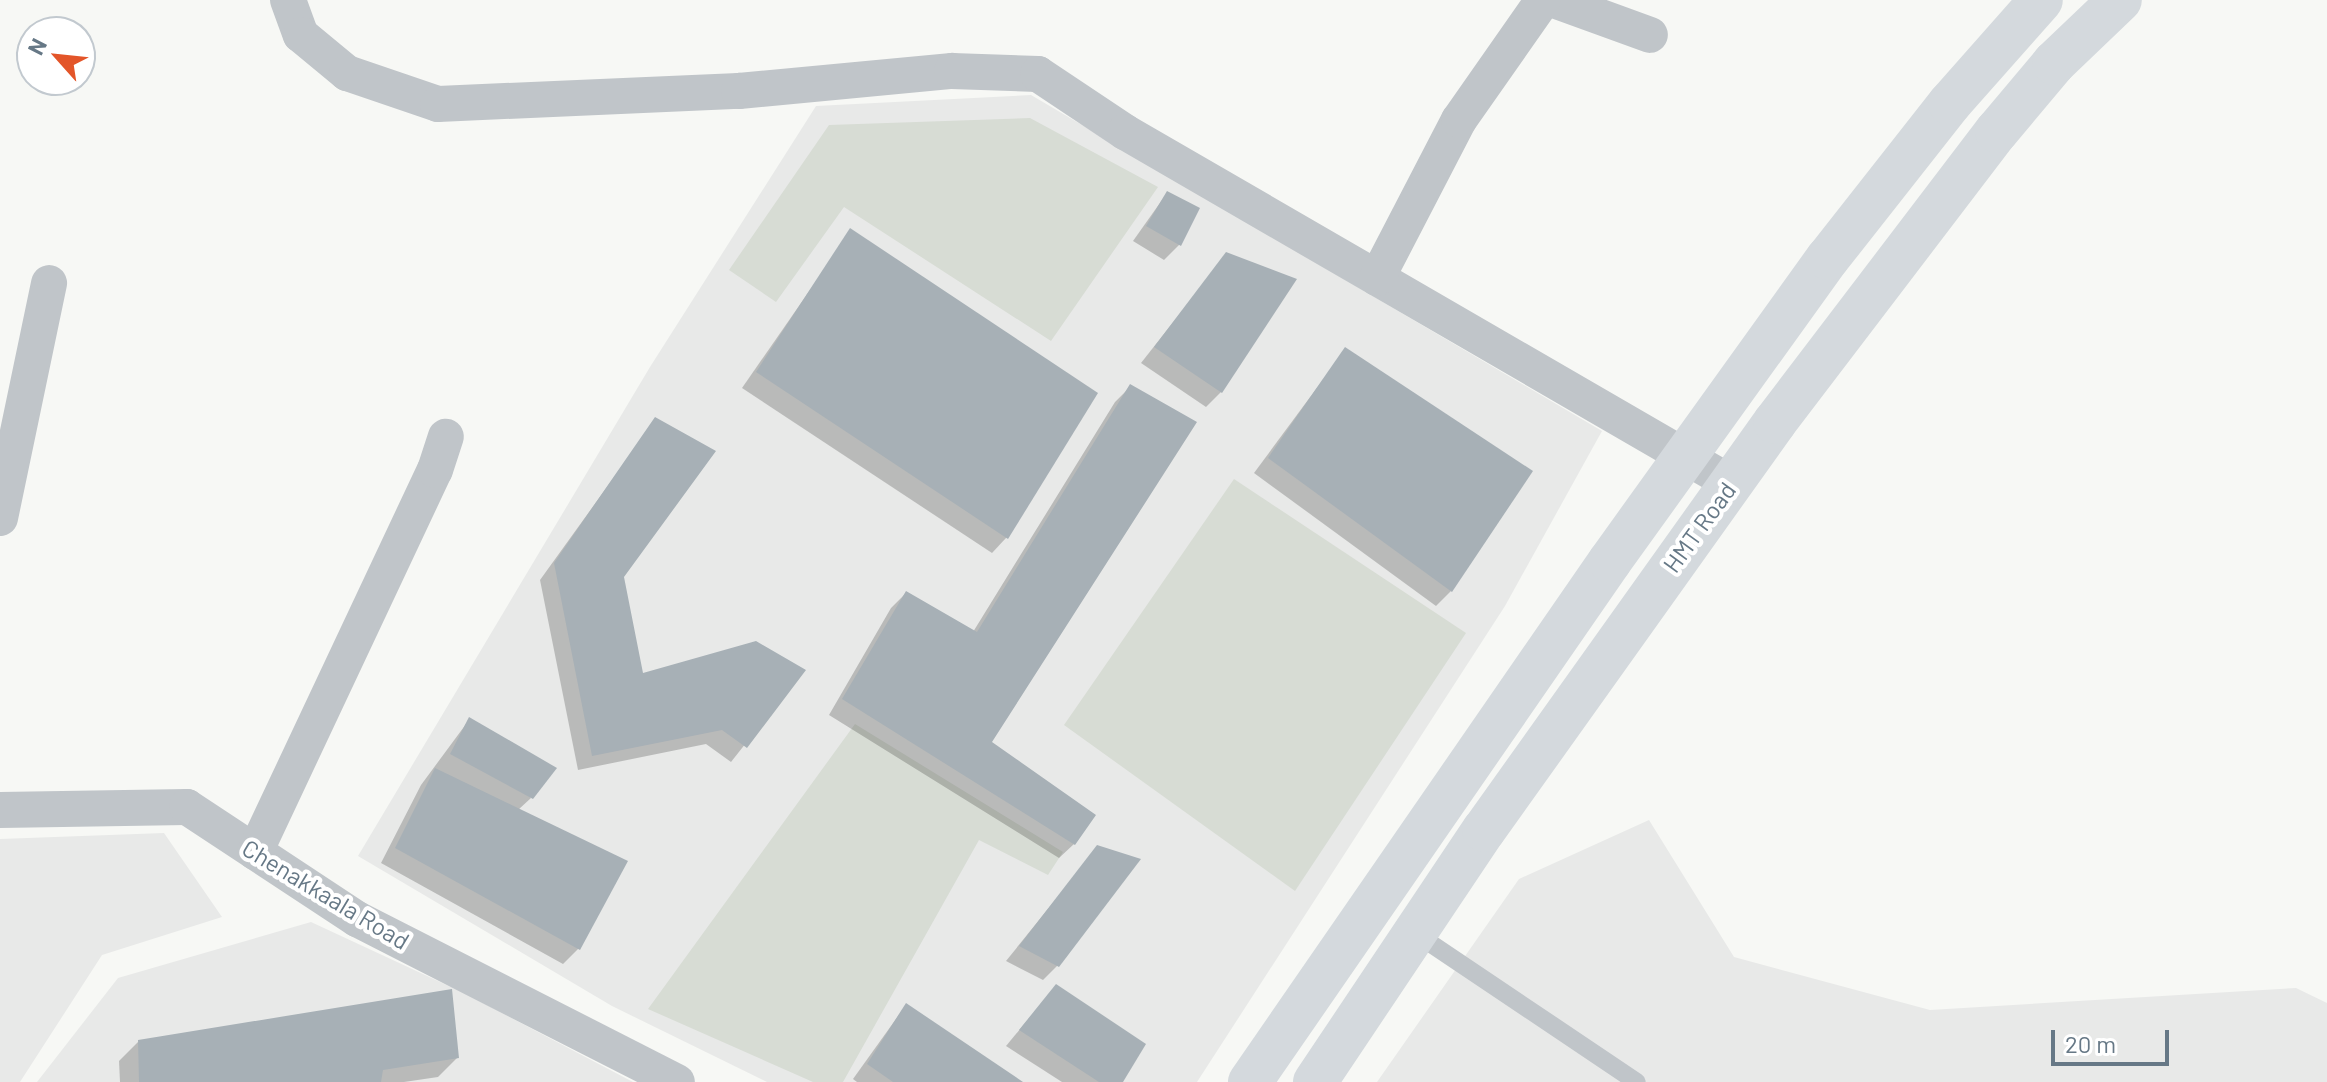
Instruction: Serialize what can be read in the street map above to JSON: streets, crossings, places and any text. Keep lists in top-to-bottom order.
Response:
{
  "streets": {
    "main road": ["HMT Road"],
    "street": ["Chenakkaala Road"]
  },
  "scale_bar": "20 m",
  "north": "top left"
}
